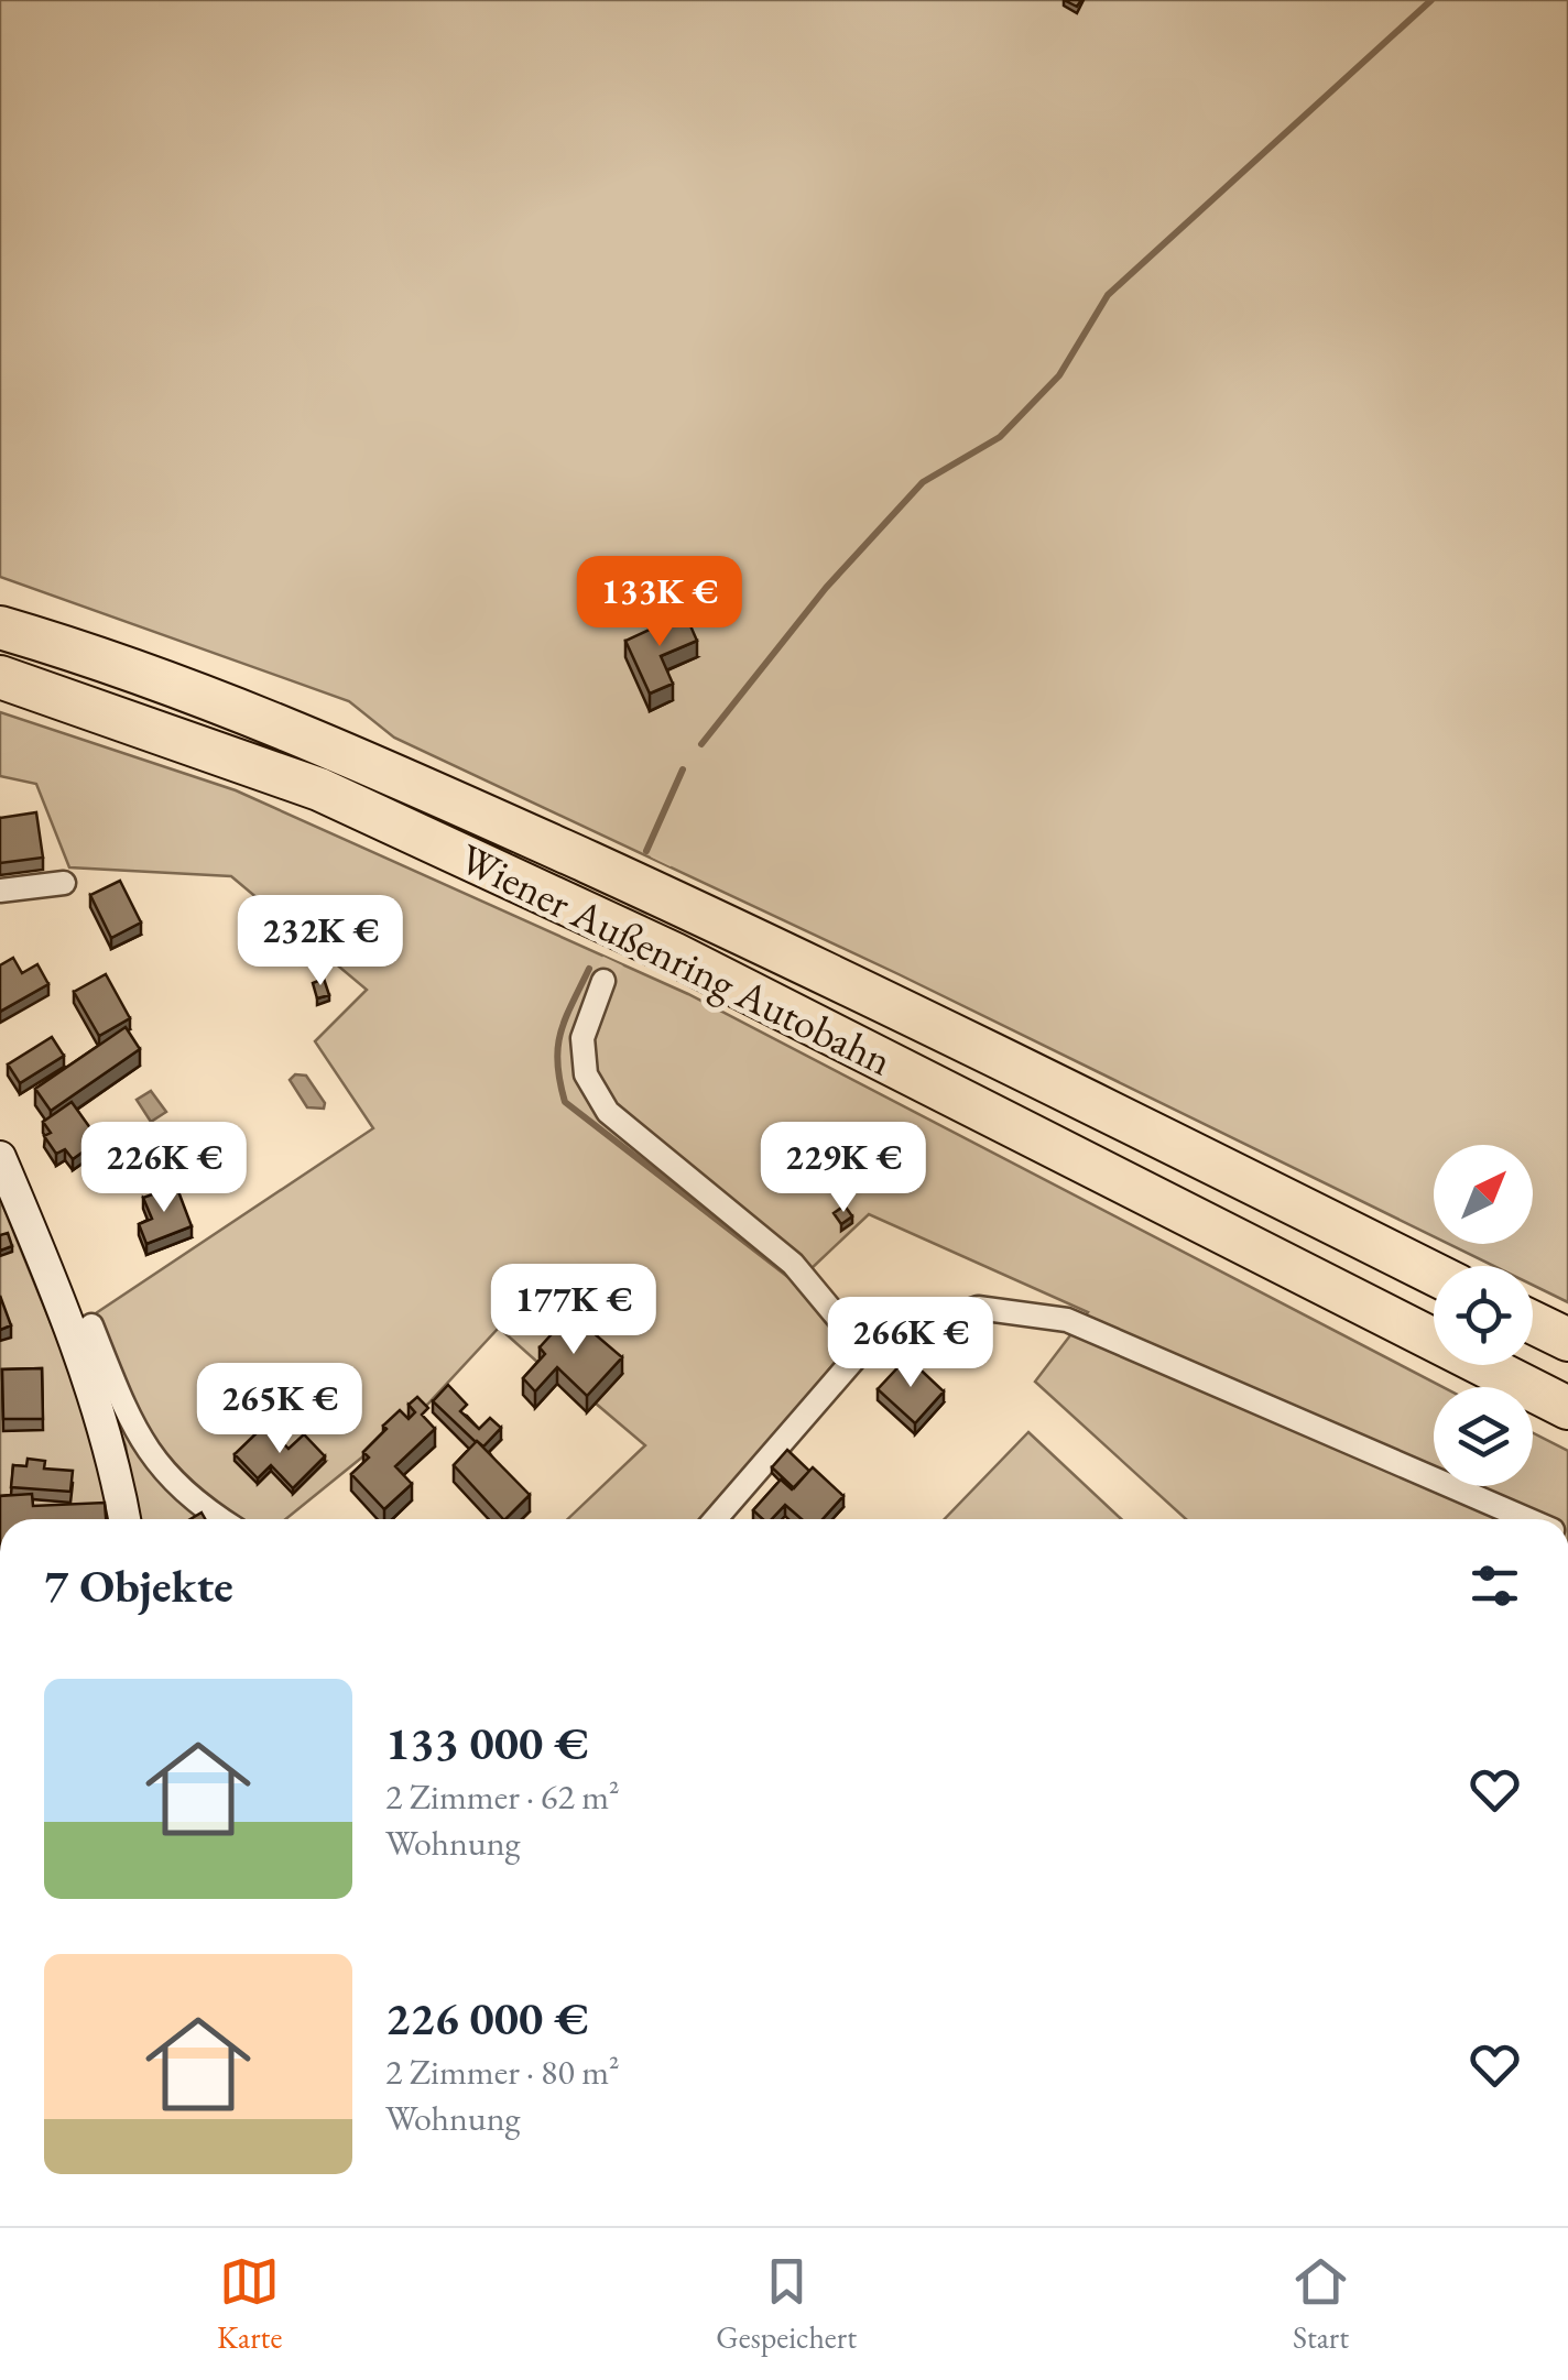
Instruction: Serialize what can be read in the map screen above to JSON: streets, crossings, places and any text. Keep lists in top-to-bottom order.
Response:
{
  "streets": {
    "highway": ["Wiener Außenring Autobahn"]
  },
  "north": "top right",
  "page": {
    "price": [
      "133K €",
      "232K €",
      "226K €",
      "229K €",
      "177K €",
      "266K €",
      "265K €"
    ],
    "heading": "7 Objekte",
    "list": [
      {
        "name": "133 000 €",
        "note": "2 Zimmer · 62 m² · Wohnung"
      },
      {
        "name": "226 000 €",
        "note": "2 Zimmer · 80 m² · Wohnung"
      }
    ],
    "tabs": ["Karte", "Gespeichert", "Start"]
  }
}
